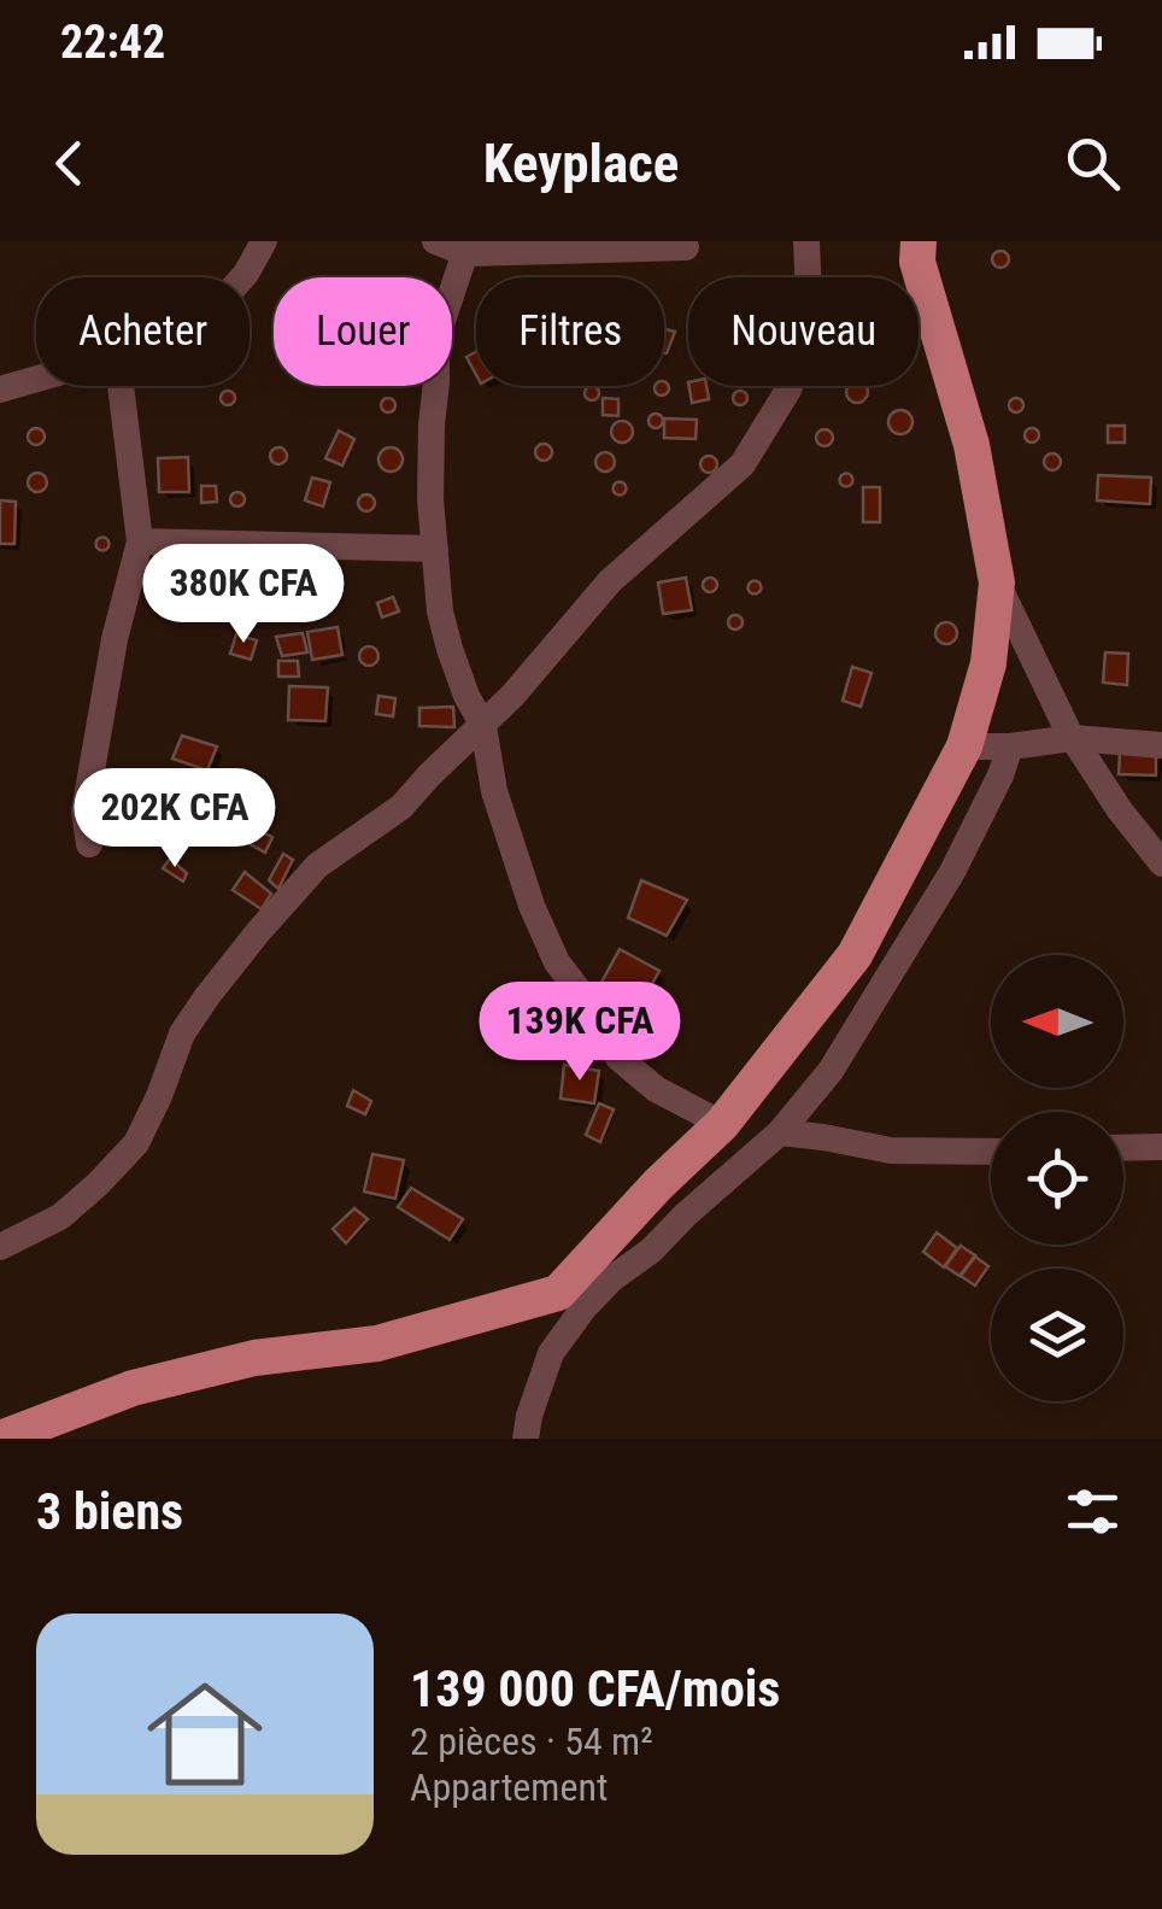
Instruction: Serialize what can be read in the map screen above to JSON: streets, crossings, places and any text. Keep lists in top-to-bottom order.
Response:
{
  "north": "left",
  "page": {
    "status": "22:42",
    "header": "Keyplace",
    "chip": [
      "Acheter",
      "Louer",
      "Filtres",
      "Nouveau"
    ],
    "price": ["380K CFA", "202K CFA", "139K CFA"],
    "heading": "3 biens",
    "list": [
      {
        "name": "139 000 CFA/mois",
        "note": "2 pièces · 54 m² · Appartement"
      }
    ]
  }
}
